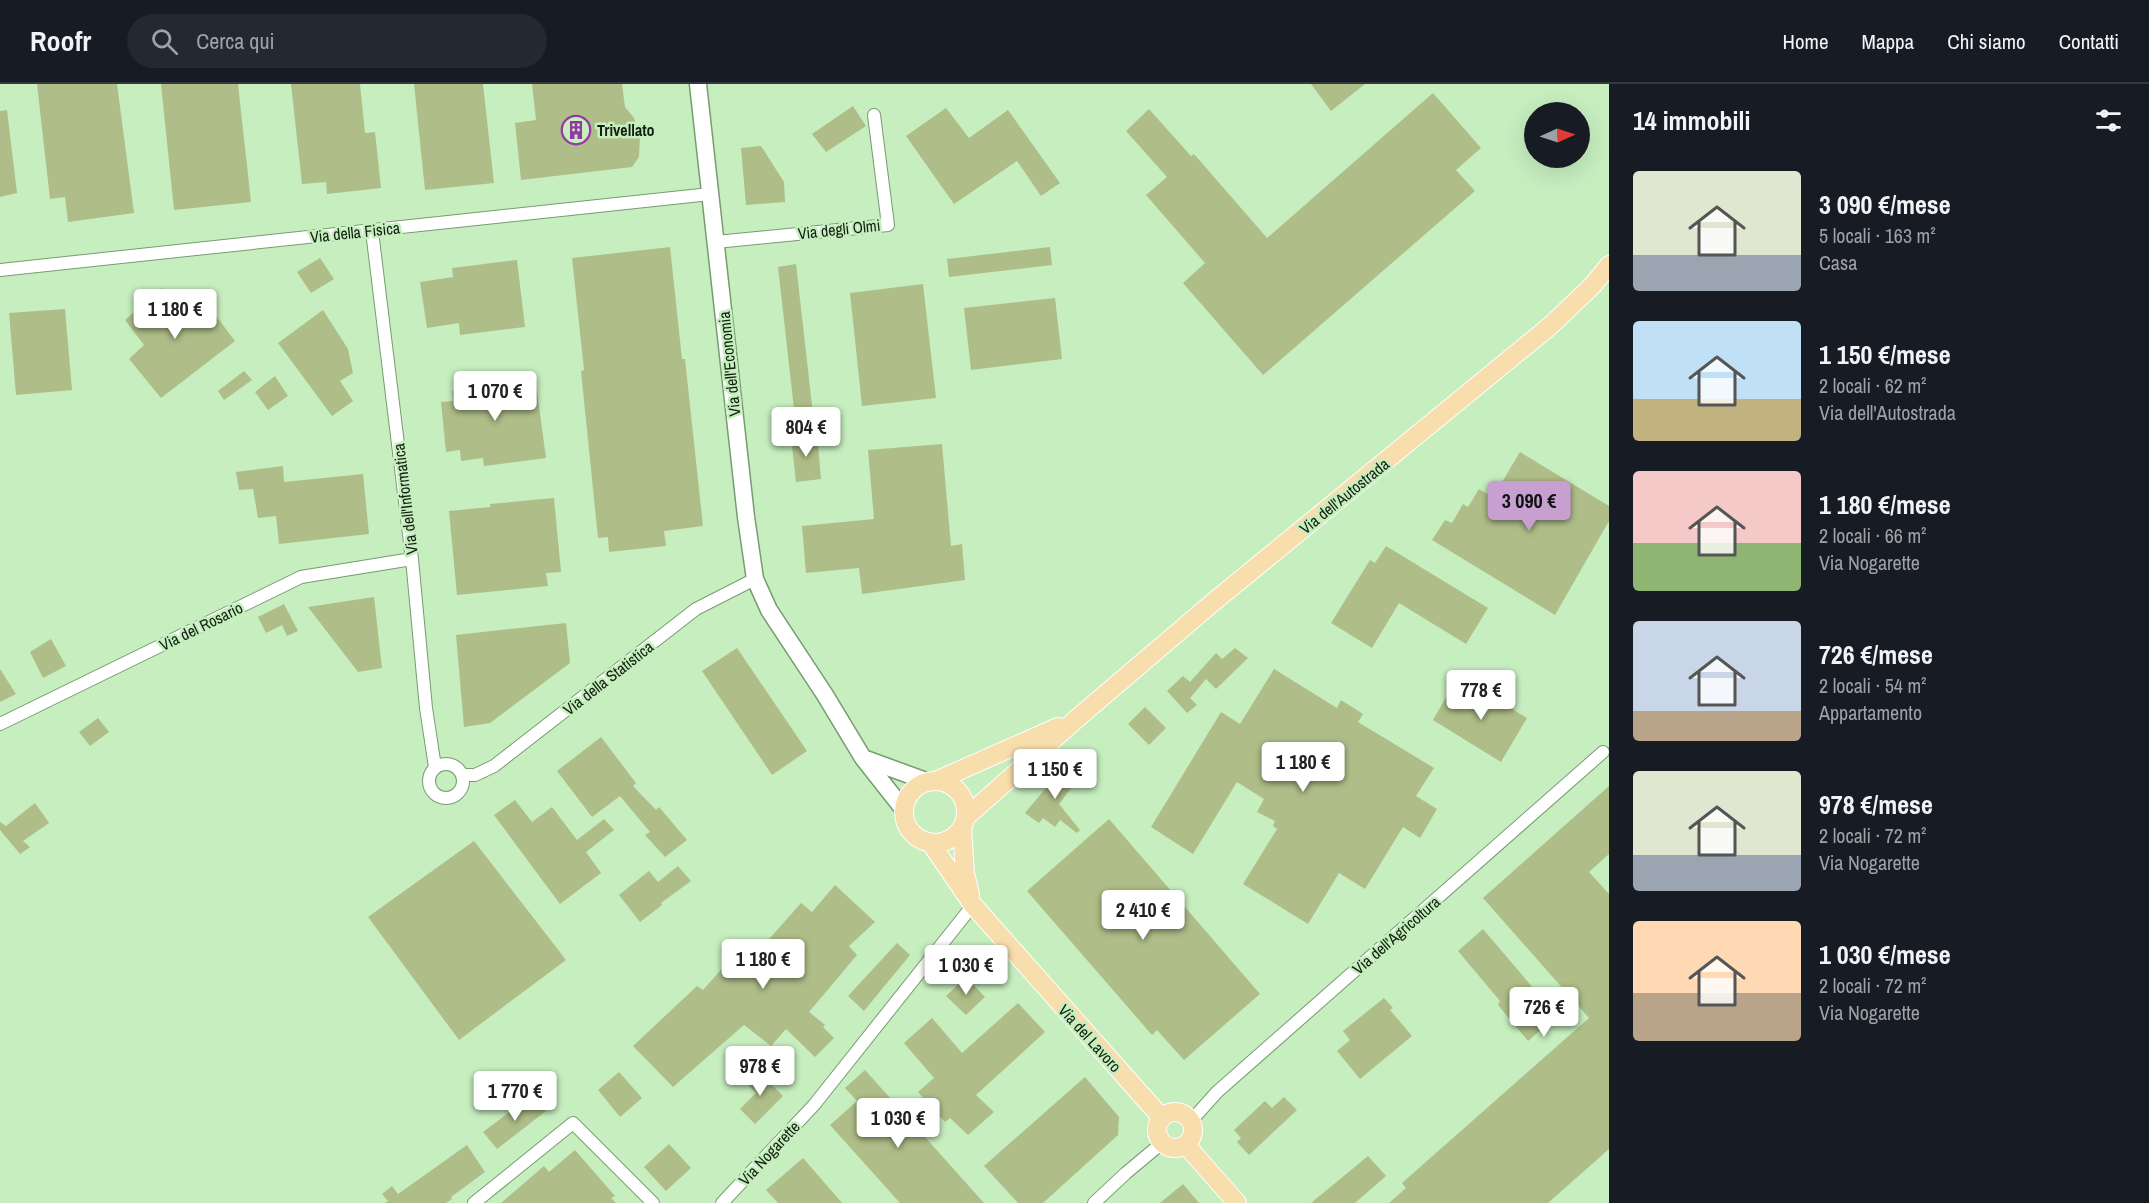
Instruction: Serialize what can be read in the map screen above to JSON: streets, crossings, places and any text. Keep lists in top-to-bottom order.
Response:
{
  "streets": {
    "main road": ["Via dell'Economia", "Via dell'Autostrada", "Via del Lavoro"],
    "street": [
      "Via degli Olmi",
      "Via della Fisica",
      "Via dell'Informatica",
      "Via del Rosario",
      "Via della Statistica",
      "Via dell'Agricoltura",
      "Via Nogarette"
    ]
  },
  "crossings": [
    ["Via degli Olmi", "Via dell'Economia"],
    ["Via della Fisica", "Via dell'Economia"],
    ["Via della Fisica", "Via dell'Informatica"],
    ["Via dell'Economia", "Via dell'Autostrada"],
    ["Via dell'Economia", "Via della Statistica"],
    ["Via dell'Economia", "Via del Lavoro"],
    ["Via dell'Autostrada", "Via del Lavoro"],
    ["Via dell'Informatica", "Via del Rosario"],
    ["Via dell'Informatica", "Via della Statistica"],
    ["Via dell'Agricoltura", "Via del Lavoro"],
    ["Via del Lavoro", "Via Nogarette"]
  ],
  "places": {
    "building": ["Trivellato"]
  },
  "north": "right",
  "page": {
    "header": "Roofr",
    "search": "Cerca qui",
    "nav": [
      "Home",
      "Mappa",
      "Chi siamo",
      "Contatti"
    ],
    "heading": "14 immobili",
    "list": [
      {
        "name": "3 090 €/mese",
        "note": "5 locali · 163 m² · Casa"
      },
      {
        "name": "1 150 €/mese",
        "note": "2 locali · 62 m² · Via dell'Autostrada"
      },
      {
        "name": "1 180 €/mese",
        "note": "2 locali · 66 m² · Via Nogarette"
      },
      {
        "name": "726 €/mese",
        "note": "2 locali · 54 m² · Appartamento"
      },
      {
        "name": "978 €/mese",
        "note": "2 locali · 72 m² · Via Nogarette"
      },
      {
        "name": "1 030 €/mese",
        "note": "2 locali · 72 m² · Via Nogarette"
      }
    ],
    "price": [
      "1 180 €",
      "1 070 €",
      "804 €",
      "3 090 €",
      "778 €",
      "1 180 €",
      "1 150 €",
      "2 410 €",
      "1 180 €",
      "1 030 €",
      "726 €",
      "978 €",
      "1 770 €",
      "1 030 €"
    ]
  }
}
